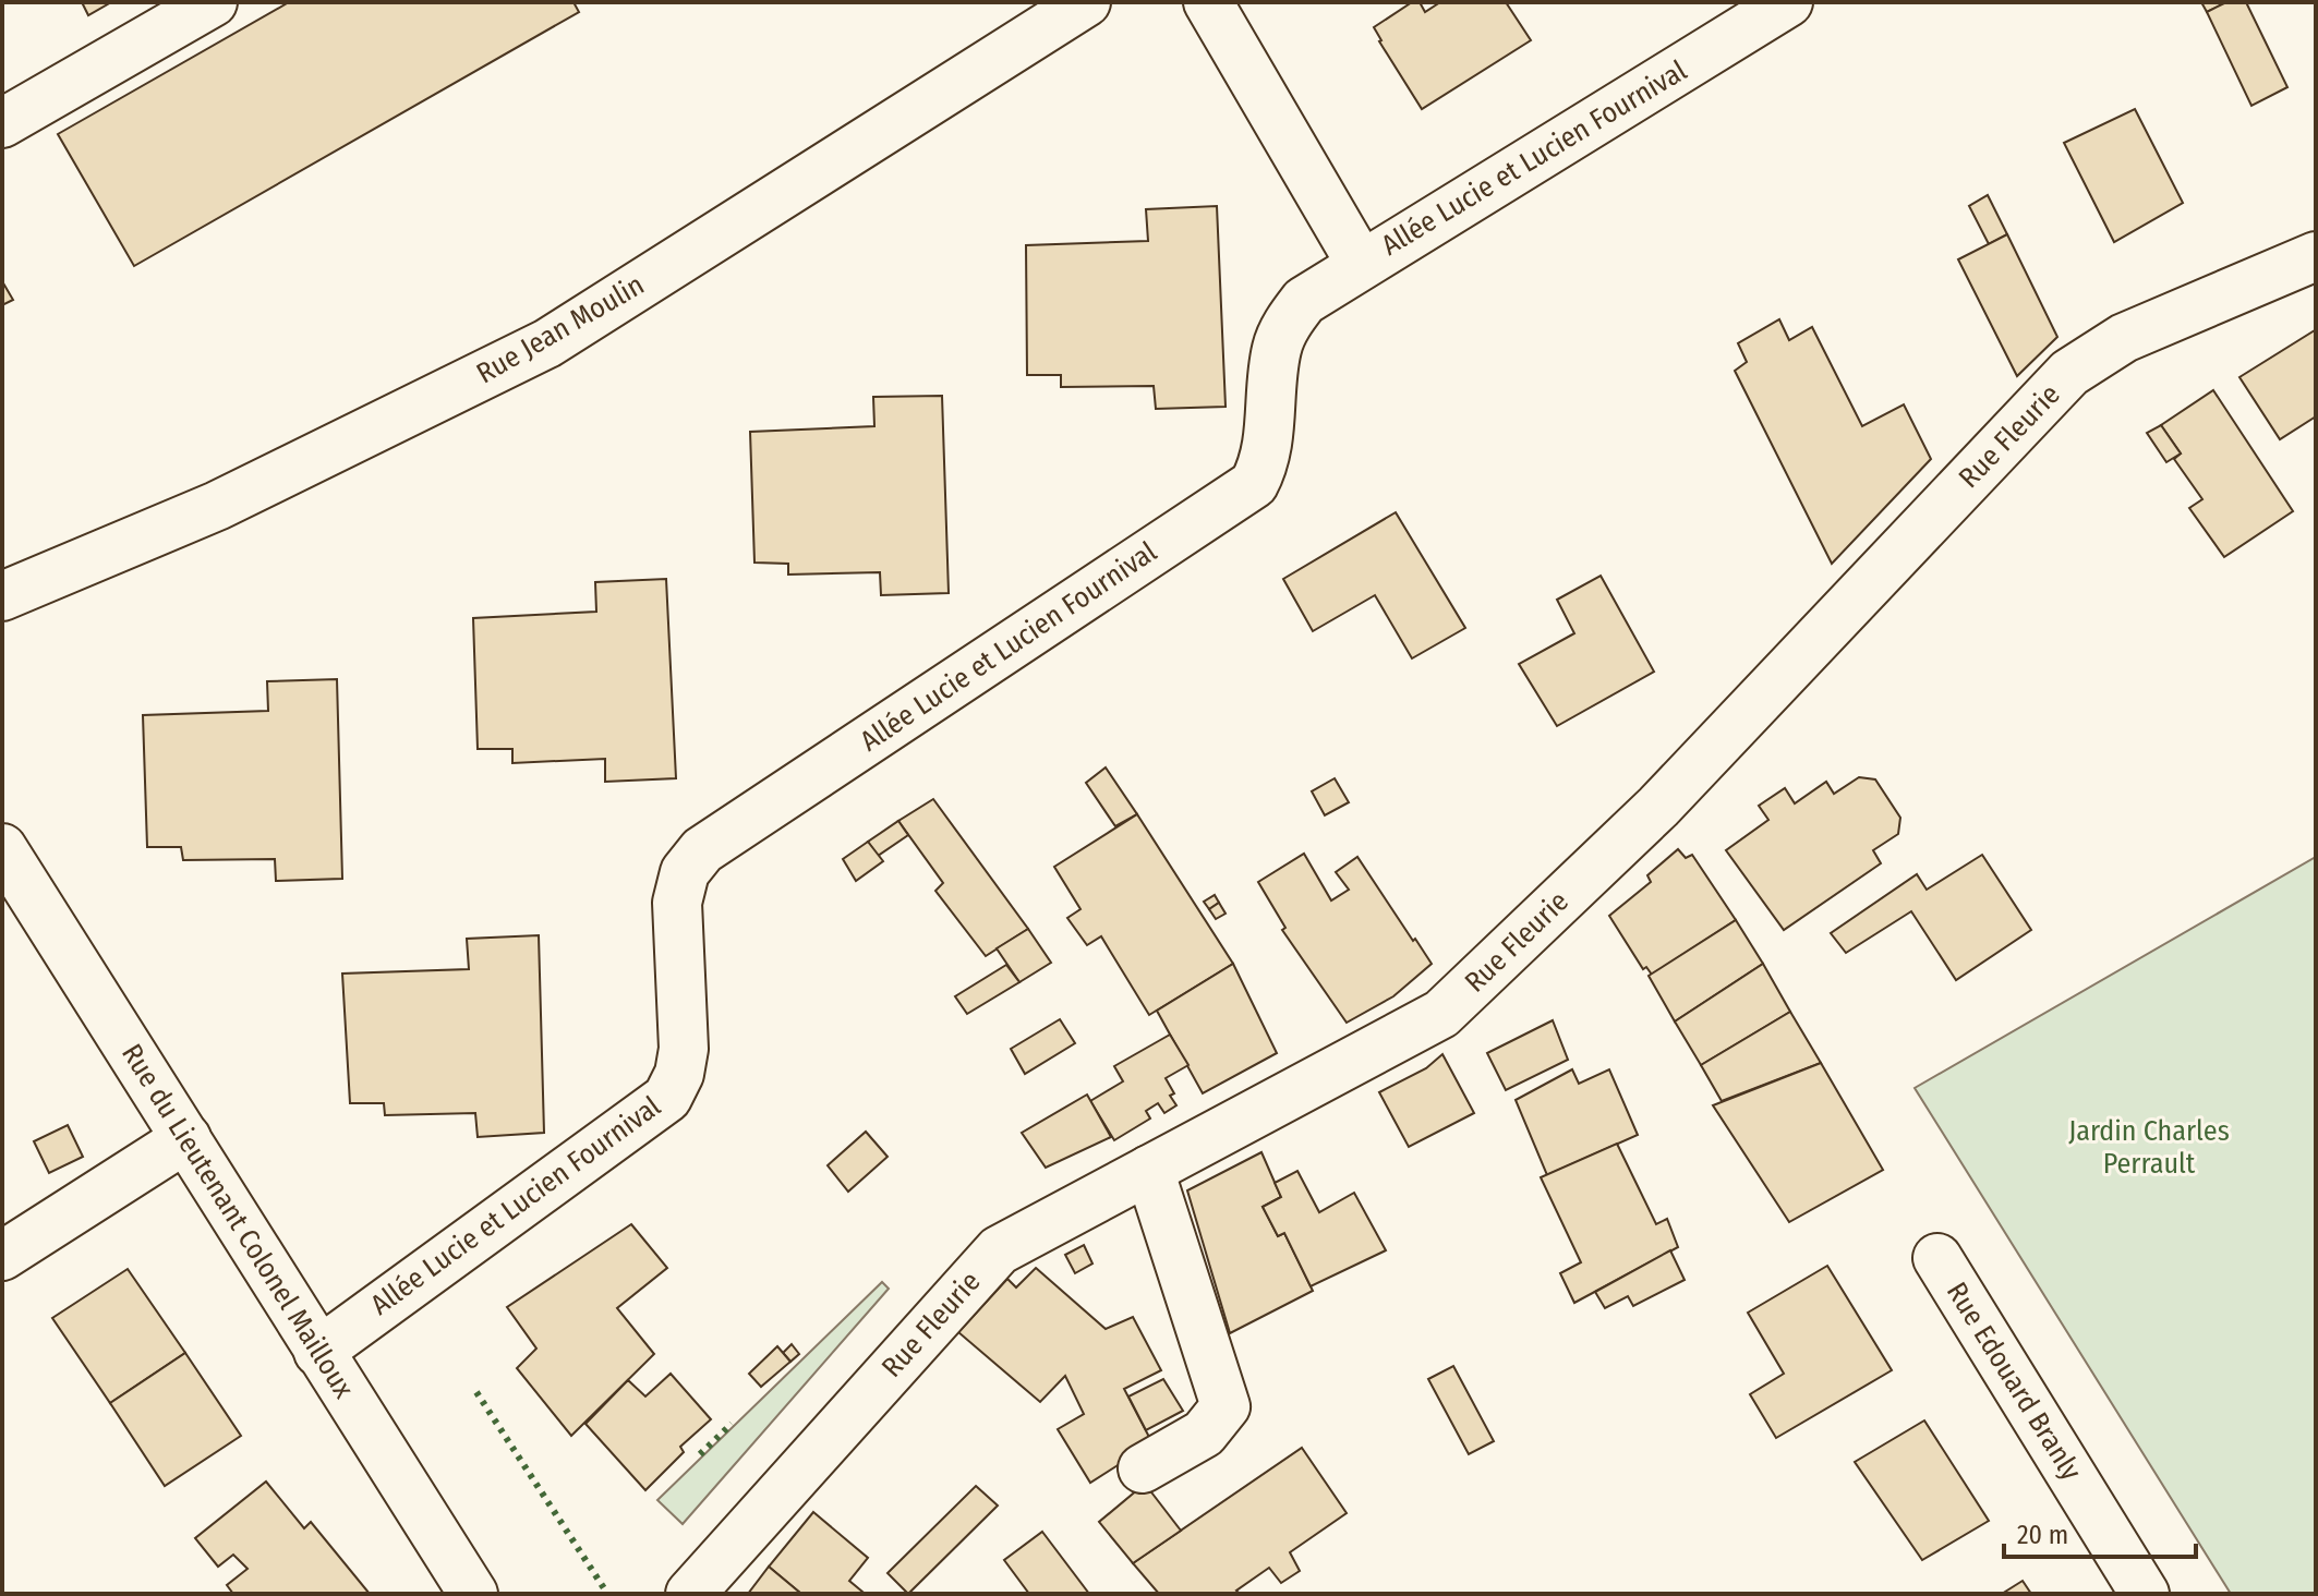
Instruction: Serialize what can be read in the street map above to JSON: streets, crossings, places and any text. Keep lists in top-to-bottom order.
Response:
{
  "streets": {
    "street": [
      "Allée Lucie et Lucien Fournival",
      "Rue Jean Moulin",
      "Rue Fleurie",
      "Rue du Lieutenant Colonel Mailloux",
      "Rue Edouard Branly"
    ]
  },
  "crossings": [
    ["Allée Lucie et Lucien Fournival", "Rue du Lieutenant Colonel Mailloux"]
  ],
  "parks": ["Jardin Charles Perrault"],
  "scale_bar": "20 m"
}
